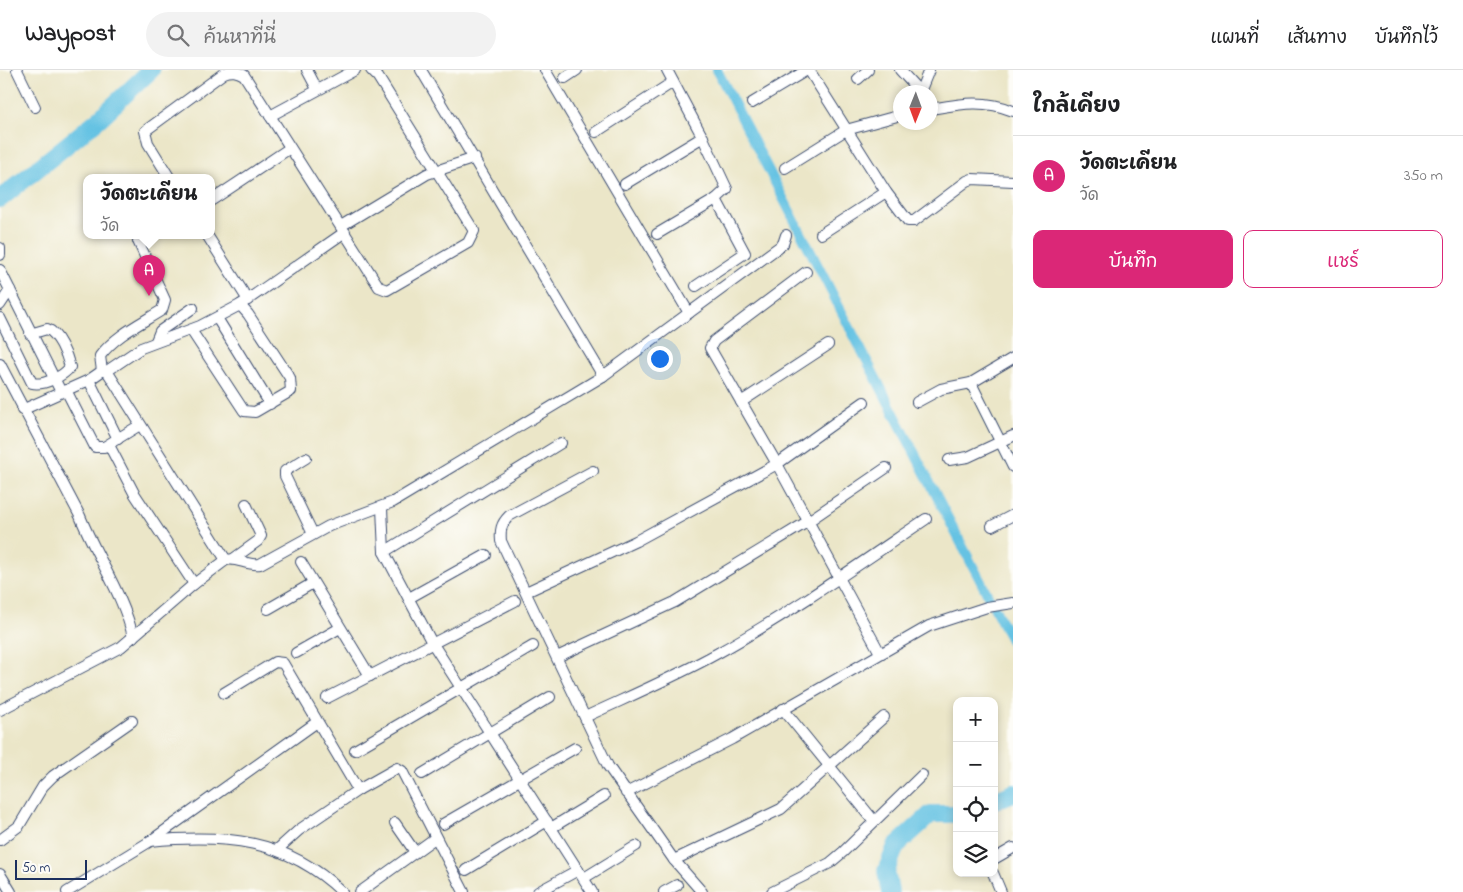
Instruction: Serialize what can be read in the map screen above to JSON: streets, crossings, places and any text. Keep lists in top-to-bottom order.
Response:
{
  "scale_bar": "50 m",
  "north": "bottom",
  "page": {
    "header": "Waypost",
    "search": "ค้นหาที่นี่",
    "nav": ["แผนที่", "เส้นทาง", "บันทึกไว้"],
    "heading": "ใกล้เคียง",
    "list": [
      {
        "mark": "A",
        "name": "วัดตะเคียน",
        "note": "วัด",
        "value": "350 m"
      }
    ],
    "popup": ["วัดตะเคียน", "วัด"],
    "buttons": ["บันทึก", "แชร์"],
    "pins": "A",
    "map_buttons": ["+", "−"],
    "scale": "50 m"
  }
}
